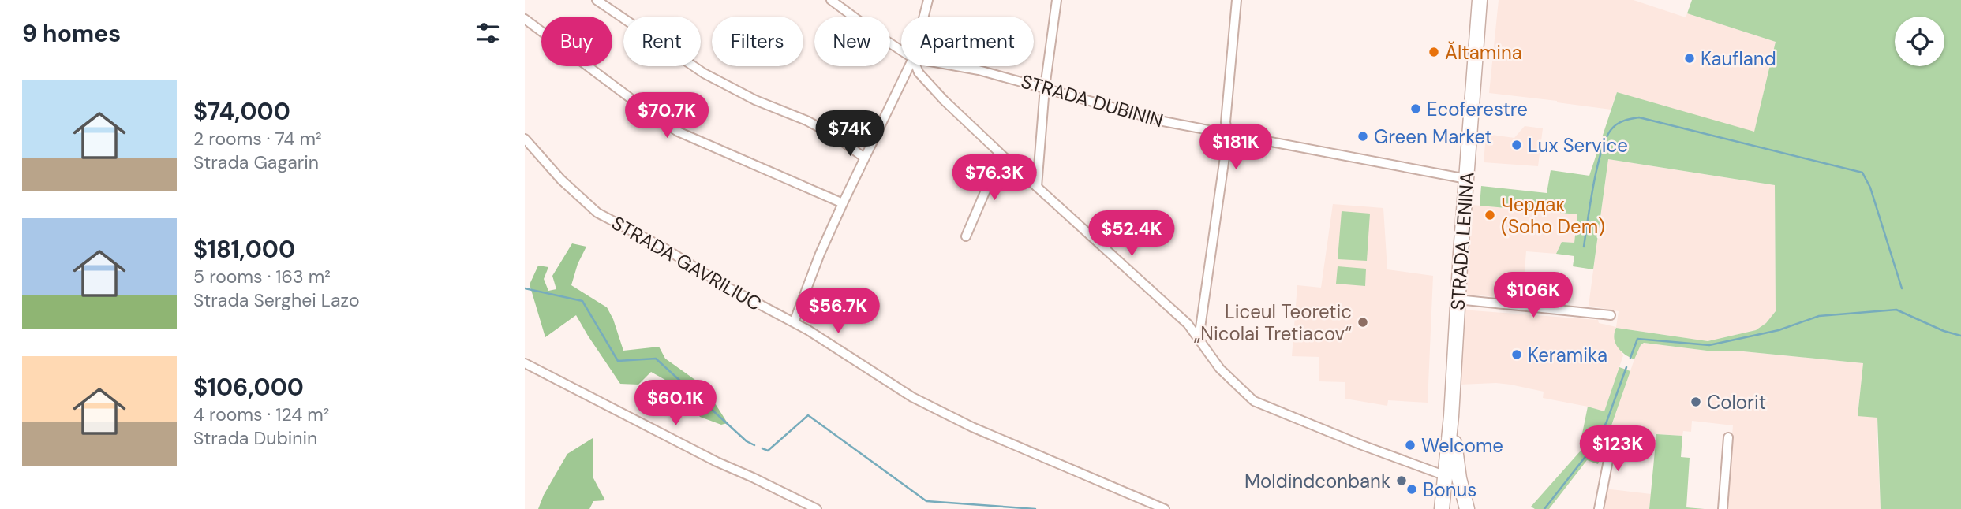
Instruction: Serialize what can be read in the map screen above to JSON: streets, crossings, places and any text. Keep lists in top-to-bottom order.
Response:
{
  "streets": {
    "main road": ["STRADA LENINA"],
    "street": ["STRADA DUBININ", "STRADA GAVRILIUC"]
  },
  "crossings": [
    ["STRADA DUBININ", "STRADA LENINA"]
  ],
  "places": [
    "Ăltamina",
    "Kaufland",
    "Ecoferestre",
    "Green Market",
    "Lux Service",
    "Чердак (Soho Dem)",
    "Liceul Teoretic „Nicolai Tretiacov“",
    "Keramika",
    "Colorit",
    "Welcome",
    "Moldindconbank",
    "Bonus"
  ],
  "page": {
    "heading": "9 homes",
    "chip": [
      "Buy",
      "Rent",
      "Filters",
      "New",
      "Apartment"
    ],
    "list": [
      {
        "name": "$74,000",
        "note": "2 rooms · 74 m² · Strada Gagarin"
      },
      {
        "name": "$181,000",
        "note": "5 rooms · 163 m² · Strada Serghei Lazo"
      },
      {
        "name": "$106,000",
        "note": "4 rooms · 124 m² · Strada Dubinin"
      }
    ],
    "price": [
      "$70.7K",
      "$74K",
      "$181K",
      "$76.3K",
      "$52.4K",
      "$106K",
      "$56.7K",
      "$60.1K",
      "$123K"
    ]
  }
}
